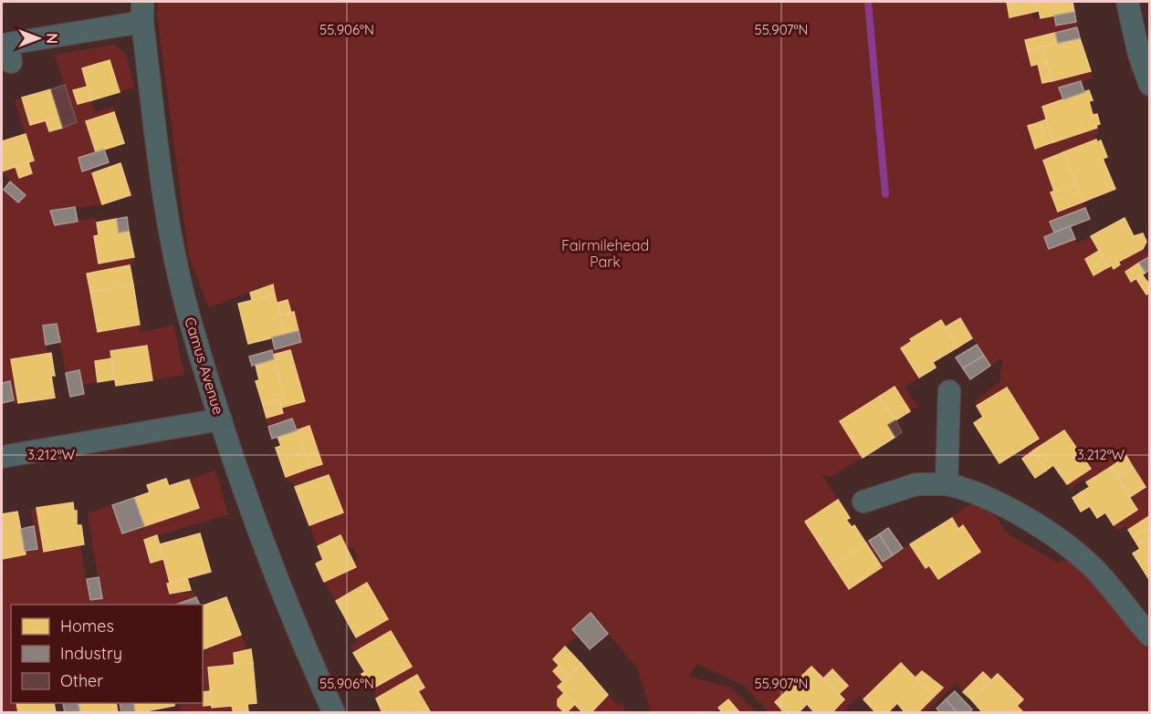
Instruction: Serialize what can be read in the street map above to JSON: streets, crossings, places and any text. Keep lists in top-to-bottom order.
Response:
{
  "streets": {
    "street": ["Camus Avenue"]
  },
  "parks": ["Fairmilehead Park"],
  "legend": ["Homes", "Industry", "Other"],
  "north": "right",
  "coordinates": ["55.906°N", "55.907°N", "3.212°W"]
}
